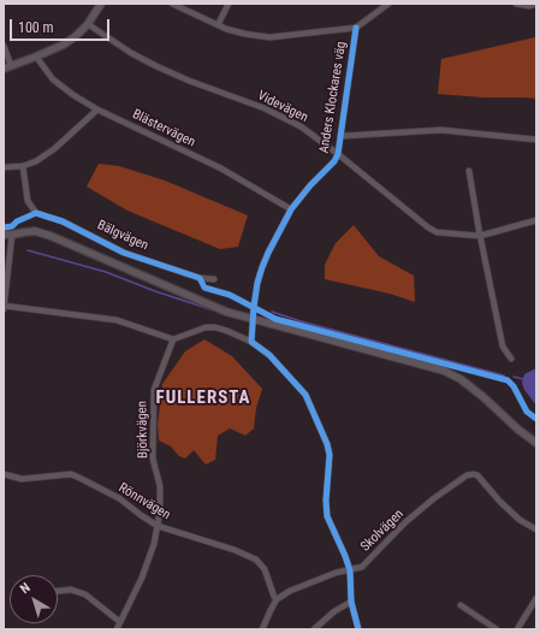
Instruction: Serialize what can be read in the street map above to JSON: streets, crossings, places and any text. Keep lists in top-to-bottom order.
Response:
{
  "streets": {
    "street": [
      "Anders Klockares väg",
      "Videvägen",
      "Blästervägen",
      "Bälgvägen",
      "Björkvägen",
      "Rönnvägen",
      "Skolvägen"
    ]
  },
  "crossings": [
    ["Anders Klockares väg", "Videvägen"],
    ["Anders Klockares väg", "Blästervägen"],
    ["Björkvägen", "Rönnvägen"],
    ["Rönnvägen", "Skolvägen"]
  ],
  "districts": ["FULLERSTA"],
  "scale_bar": "100 m",
  "north": "top left"
}
